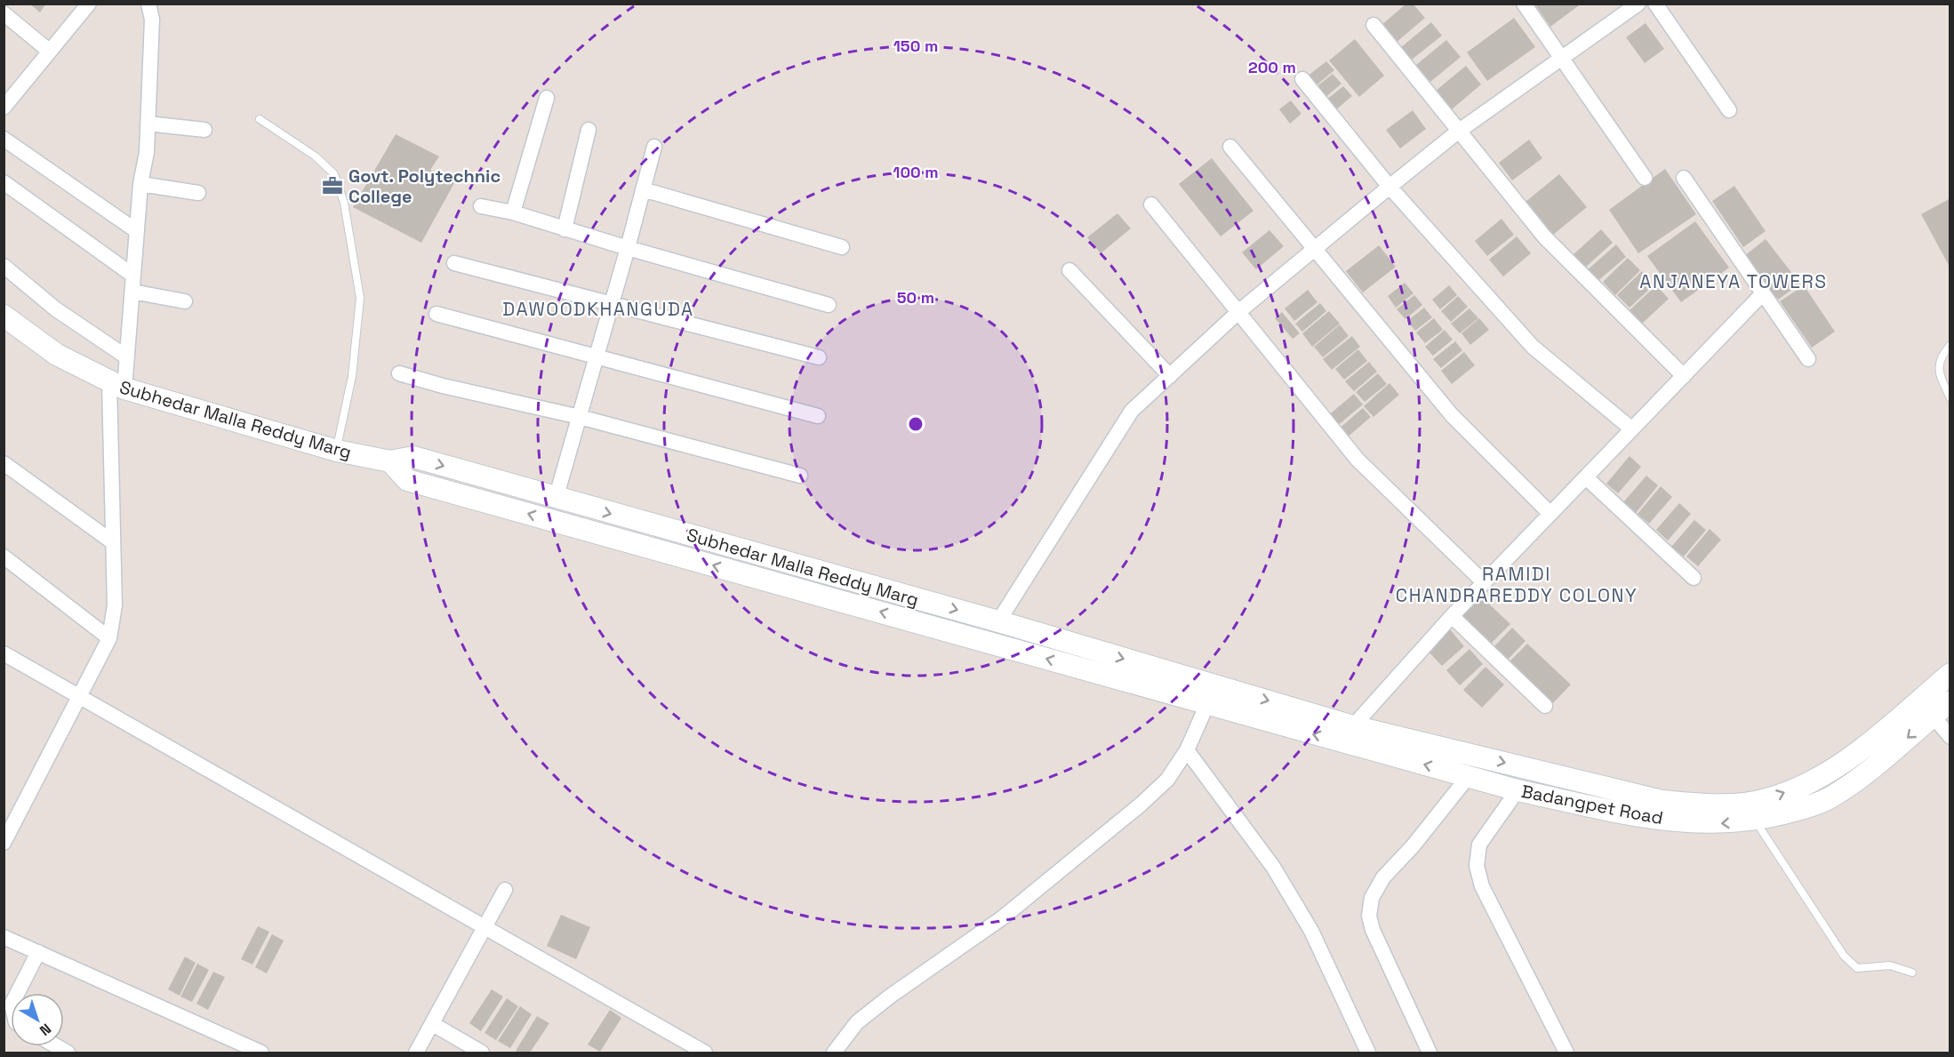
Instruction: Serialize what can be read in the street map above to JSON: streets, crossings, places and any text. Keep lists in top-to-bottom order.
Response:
{
  "streets": {
    "main road": ["Subhedar Malla Reddy Marg", "Badangpet Road"]
  },
  "crossings": [
    ["Subhedar Malla Reddy Marg", "Badangpet Road"]
  ],
  "districts": ["ANJANEYA TOWERS", "DAWOODKHANGUDA", "RAMIDI CHANDRAREDDY COLONY"],
  "places": {
    "office": ["Govt. Polytechnic College"]
  },
  "north": "bottom right",
  "rings": [
    "150 m",
    "200 m",
    "100 m",
    "50 m"
  ]
}
